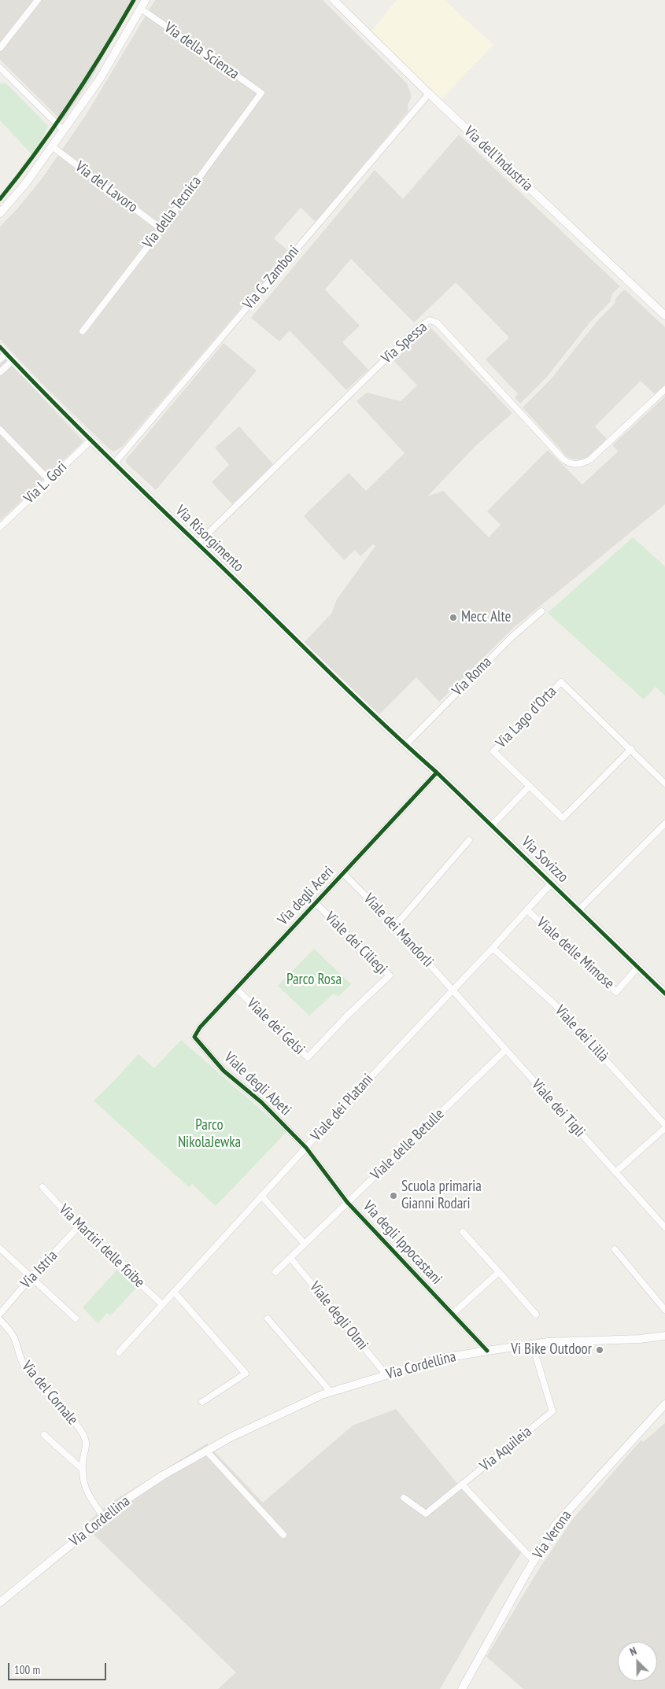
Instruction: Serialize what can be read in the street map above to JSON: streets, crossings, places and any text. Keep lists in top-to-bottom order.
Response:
{
  "streets": {
    "street": [
      "Via della Scienza",
      "Via dell'Industria",
      "Via del Lavoro",
      "Via della Tecnica",
      "Via G. Zamboni",
      "Via Spessa",
      "Via L. Gori",
      "Via Risorgimento",
      "Via Roma",
      "Via Lago d'Orta",
      "Via Sovizzo",
      "Via degli Aceri",
      "Viale dei Mandorli",
      "Viale dei Ciliegi",
      "Viale delle Mimose",
      "Viale dei Gelsi",
      "Viale dei Lillà",
      "Viale degli Abeti",
      "Viale dei Platani",
      "Viale dei Tigli",
      "Viale delle Betulle",
      "Via degli Ippocastani",
      "Via Martiri delle foibe",
      "Via Istria",
      "Viale degli Olmi",
      "Via Cordellina",
      "Via del Cornale",
      "Via Aquileia",
      "Via Verona"
    ]
  },
  "crossings": [
    ["Via della Scienza", "Via della Tecnica"],
    ["Via dell'Industria", "Via G. Zamboni"],
    ["Via del Lavoro", "Via della Tecnica"],
    ["Via G. Zamboni", "Via Risorgimento"],
    ["Via Spessa", "Via Risorgimento"],
    ["Via L. Gori", "Via Risorgimento"],
    ["Via Risorgimento", "Via Roma"],
    ["Via Risorgimento", "Via Sovizzo"],
    ["Via Roma", "Via Sovizzo"],
    ["Via Sovizzo", "Via degli Aceri"],
    ["Via Sovizzo", "Viale delle Mimose"],
    ["Via Sovizzo", "Viale dei Platani"],
    ["Via degli Aceri", "Viale dei Mandorli"],
    ["Via degli Aceri", "Viale dei Ciliegi"],
    ["Via degli Aceri", "Viale dei Gelsi"],
    ["Via degli Aceri", "Viale degli Abeti"],
    ["Viale dei Mandorli", "Viale dei Platani"],
    ["Viale dei Mandorli", "Viale dei Tigli"],
    ["Viale dei Ciliegi", "Viale dei Gelsi"],
    ["Viale delle Mimose", "Viale dei Platani"],
    ["Viale dei Lillà", "Viale dei Platani"],
    ["Viale degli Abeti", "Viale dei Platani"],
    ["Viale degli Abeti", "Via degli Ippocastani"],
    ["Viale dei Platani", "Viale dei Tigli"],
    ["Viale dei Platani", "Via degli Ippocastani"],
    ["Viale dei Platani", "Via Martiri delle foibe"],
    ["Viale dei Tigli", "Viale delle Betulle"],
    ["Viale delle Betulle", "Via degli Ippocastani"],
    ["Viale delle Betulle", "Viale degli Olmi"],
    ["Via degli Ippocastani", "Via Cordellina"],
    ["Via Martiri delle foibe", "Via Istria"],
    ["Viale degli Olmi", "Via Cordellina"],
    ["Via Cordellina", "Via del Cornale"],
    ["Via Cordellina", "Via Aquileia"]
  ],
  "parks": ["Parco Rosa", "Parco NikolaJewka"],
  "places": ["Mecc Alte", "Scuola primaria Gianni Rodari", "Vi Bike Outdoor"],
  "scale_bar": "100 m",
  "north": "top left"
}
